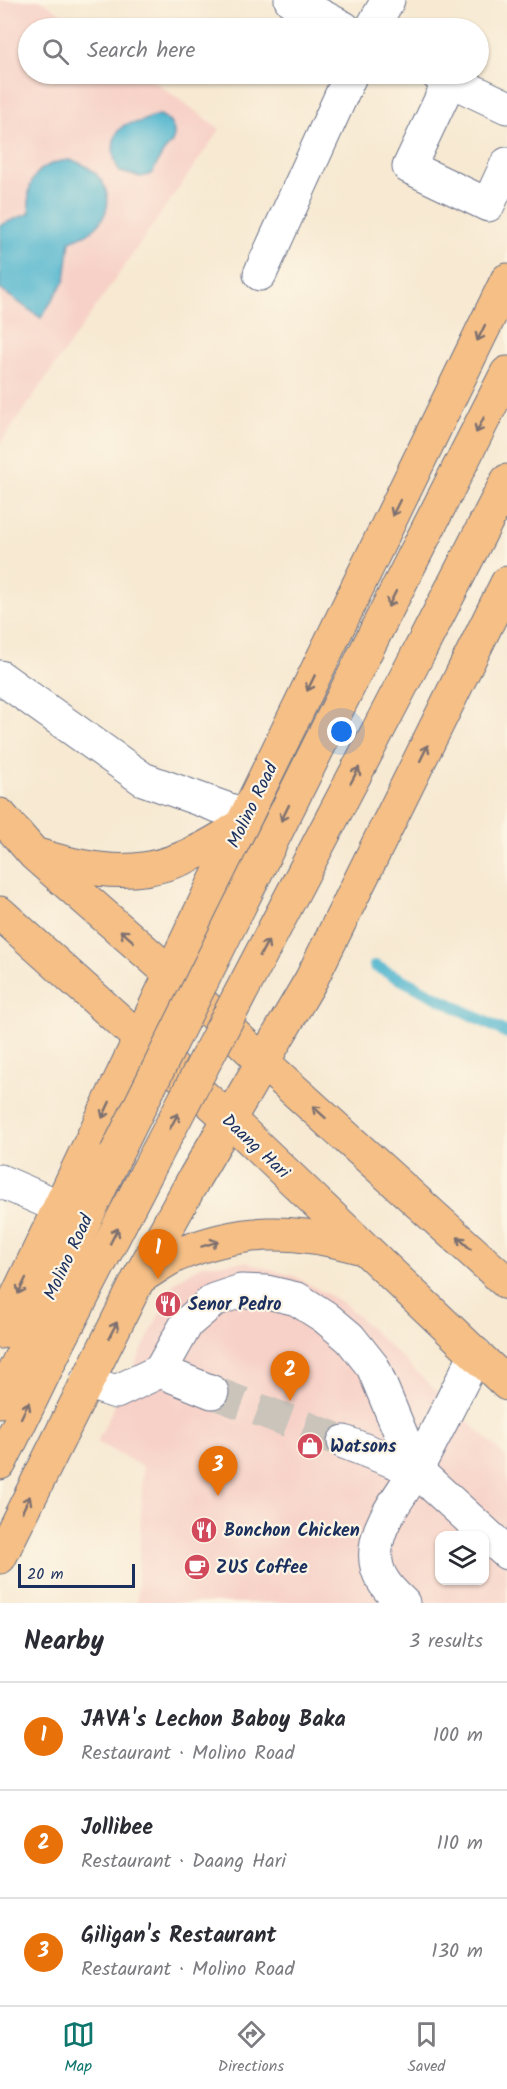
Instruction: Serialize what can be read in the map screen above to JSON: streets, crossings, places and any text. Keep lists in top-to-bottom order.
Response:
{
  "streets": {
    "main road": ["Molino Road", "Daang Hari"]
  },
  "crossings": [
    ["Molino Road", "Daang Hari"]
  ],
  "places": {
    "restaurant": ["Senor Pedro", "Bonchon Chicken"],
    "shop": ["Watsons"],
    "cafe": ["ZUS Coffee"]
  },
  "scale_bar": "20 m",
  "page": {
    "search": "Search here",
    "pins": ["1", "2", "3"],
    "scale": "20 m",
    "heading": ["Nearby", "3 results"],
    "list": [
      {
        "mark": "1",
        "name": "JAVA's Lechon Baboy Baka",
        "note": "Restaurant · Molino Road",
        "value": "100 m"
      },
      {
        "mark": "2",
        "name": "Jollibee",
        "note": "Restaurant · Daang Hari",
        "value": "110 m"
      },
      {
        "mark": "3",
        "name": "Giligan's Restaurant",
        "note": "Restaurant · Molino Road",
        "value": "130 m"
      }
    ],
    "nav": ["Map", "Directions", "Saved"]
  }
}
